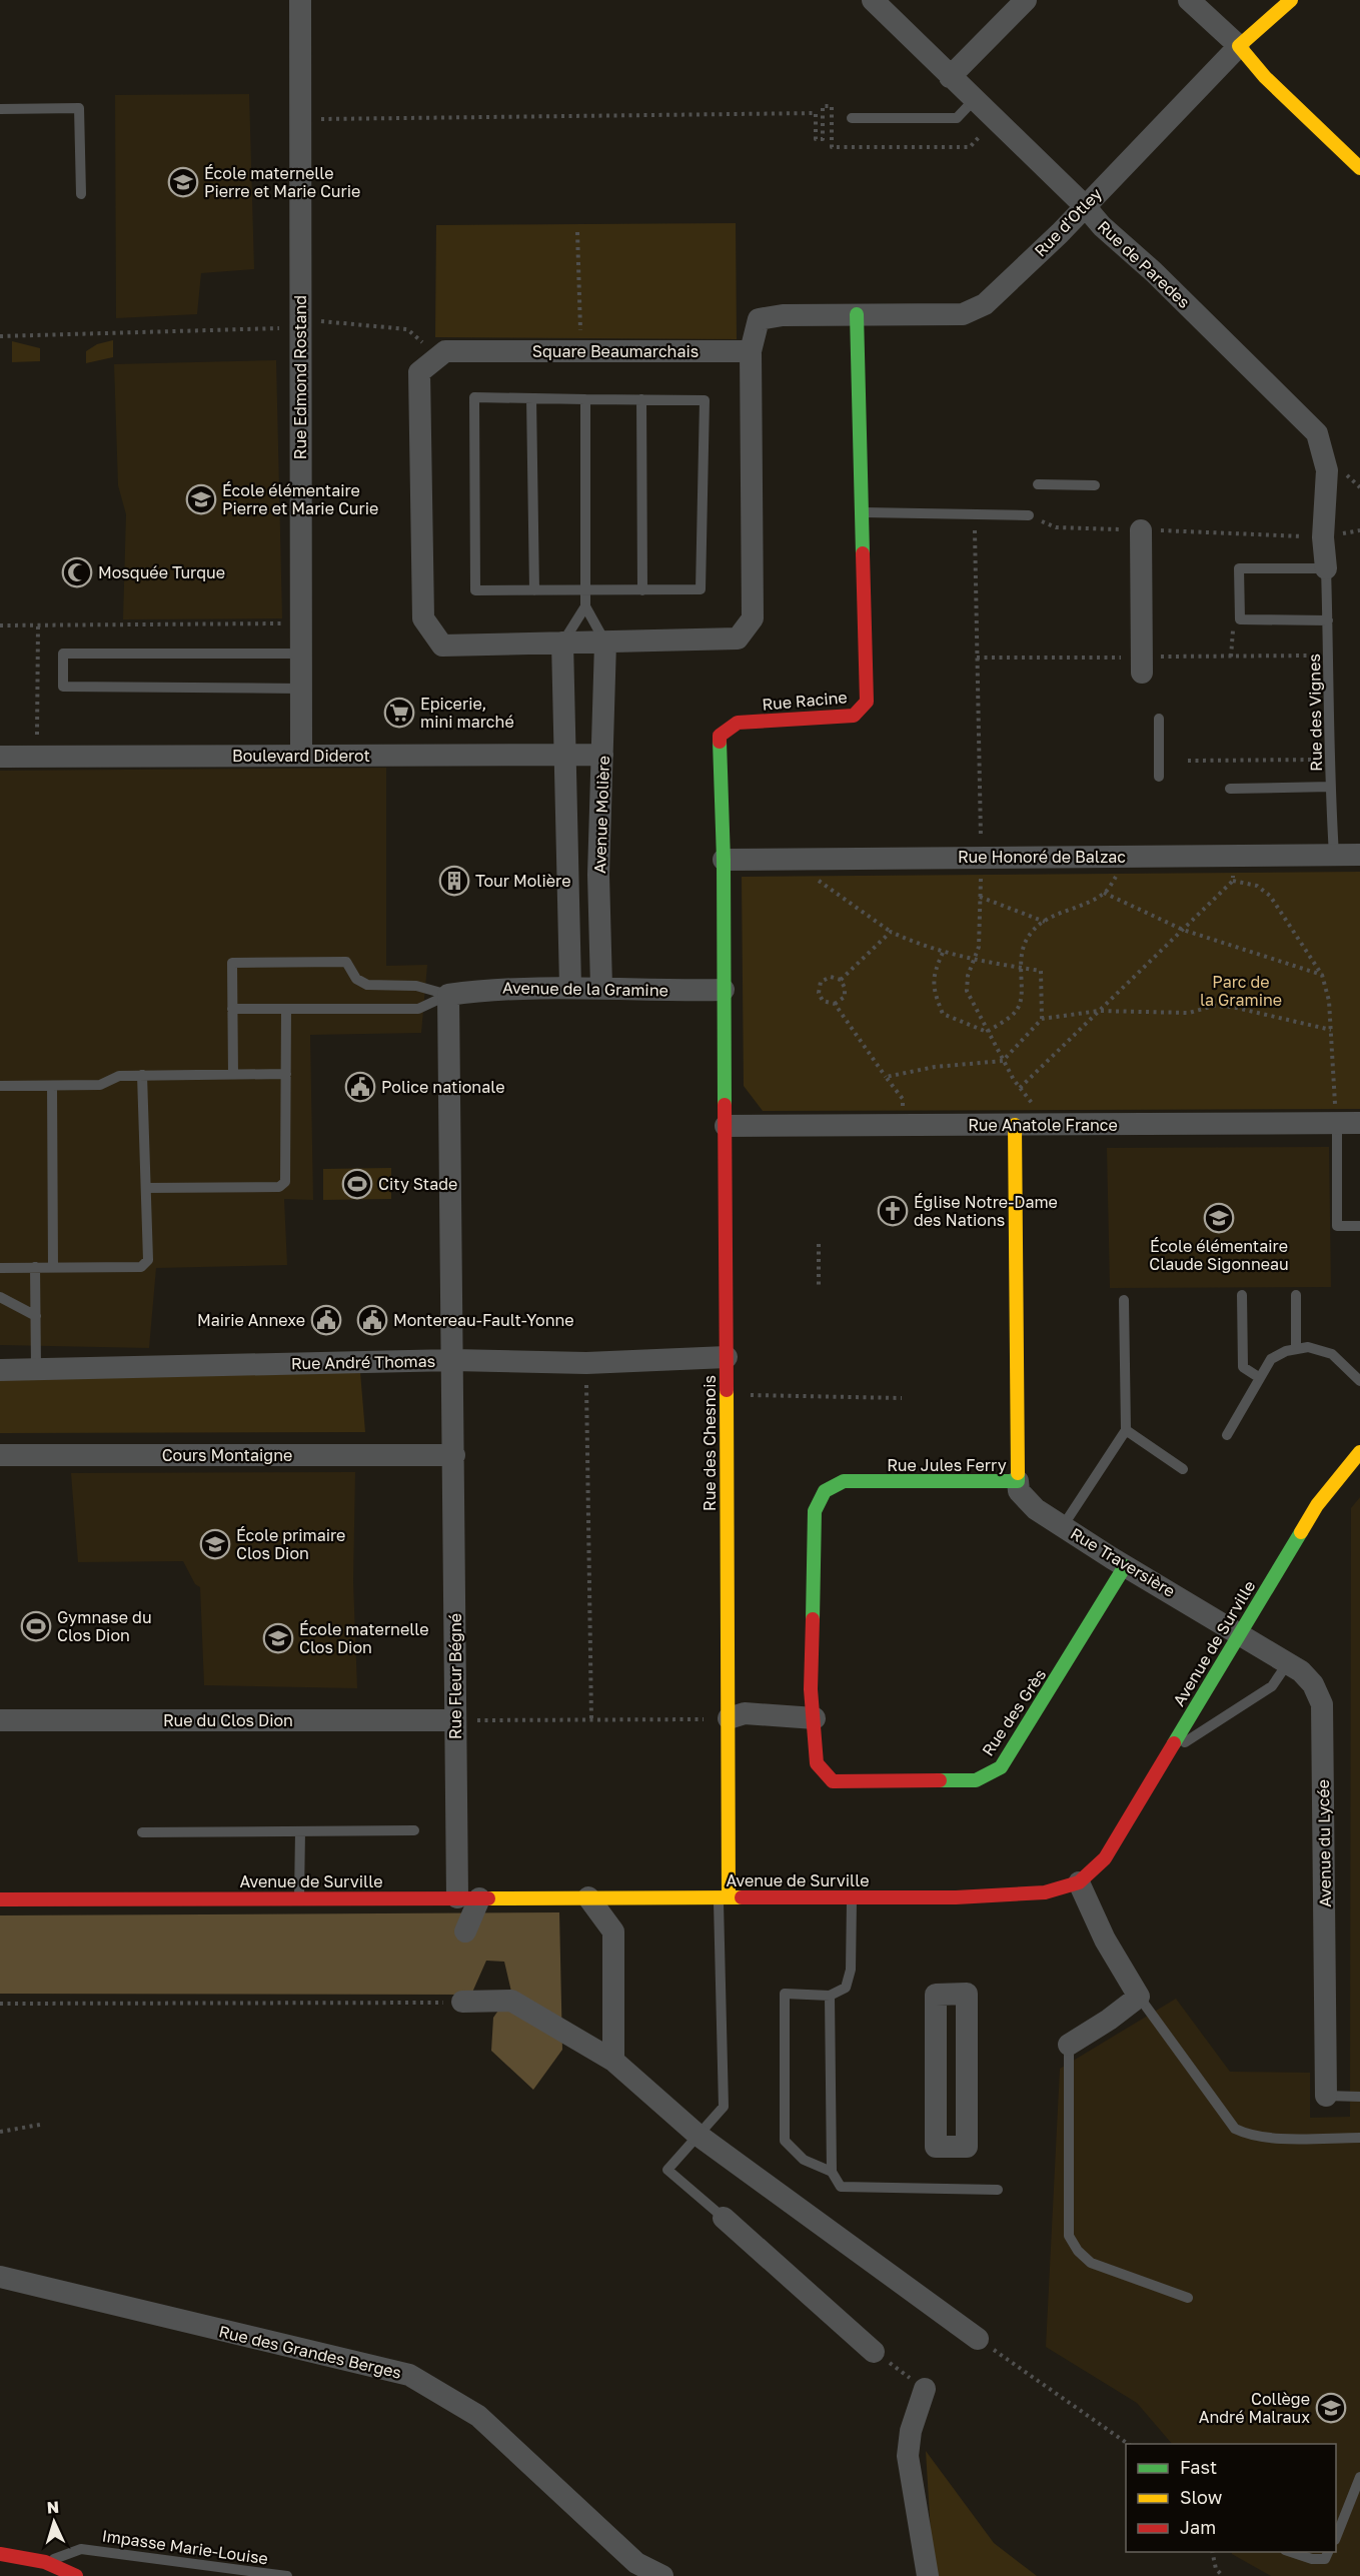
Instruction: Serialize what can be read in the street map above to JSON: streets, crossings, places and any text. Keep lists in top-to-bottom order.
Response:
{
  "streets": {
    "street": [
      "Rue d'Otley",
      "Rue de Paredes",
      "Square Beaumarchais",
      "Rue Edmond Rostand",
      "Rue Racine",
      "Boulevard Diderot",
      "Avenue Molière",
      "Rue Honoré de Balzac",
      "Avenue de la Gramine",
      "Rue Anatole France",
      "Rue André Thomas",
      "Rue des Chesnois",
      "Cours Montaigne",
      "Rue Jules Ferry",
      "Rue Traversière",
      "Avenue de Surville",
      "Rue Fleur Bégné",
      "Rue des Grès",
      "Rue du Clos Dion",
      "Avenue du Lycée",
      "Rue des Grandes Berges"
    ],
    "lane": ["Rue des Vignes", "Impasse Marie-Louise"]
  },
  "crossings": [
    ["Rue d'Otley", "Rue de Paredes"],
    ["Rue d'Otley", "Square Beaumarchais"],
    ["Rue d'Otley", "Rue Racine"],
    ["Rue de Paredes", "Rue des Vignes"],
    ["Rue Edmond Rostand", "Boulevard Diderot"],
    ["Rue Racine", "Rue Honoré de Balzac"],
    ["Rue Racine", "Avenue de la Gramine"],
    ["Rue Racine", "Rue des Chesnois"],
    ["Rue des Vignes", "Rue Honoré de Balzac"],
    ["Boulevard Diderot", "Avenue Molière"],
    ["Avenue Molière", "Avenue de la Gramine"],
    ["Avenue de la Gramine", "Rue des Chesnois"],
    ["Avenue de la Gramine", "Rue Fleur Bégné"],
    ["Rue Anatole France", "Rue des Chesnois"],
    ["Rue Anatole France", "Rue Jules Ferry"],
    ["Rue André Thomas", "Rue des Chesnois"],
    ["Rue André Thomas", "Rue Fleur Bégné"],
    ["Rue des Chesnois", "Avenue de Surville"],
    ["Cours Montaigne", "Rue Fleur Bégné"],
    ["Rue Jules Ferry", "Rue Traversière"],
    ["Rue Jules Ferry", "Rue des Grès"],
    ["Rue Traversière", "Avenue de Surville"],
    ["Rue Traversière", "Rue des Grès"],
    ["Rue Traversière", "Avenue du Lycée"],
    ["Avenue de Surville", "Rue Fleur Bégné"],
    ["Avenue de Surville", "Avenue du Lycée"],
    ["Rue Fleur Bégné", "Rue du Clos Dion"]
  ],
  "parks": ["Parc de la Gramine"],
  "places": {
    "school or university": [
      "École maternelle Pierre et Marie Curie",
      "École élémentaire Pierre et Marie Curie",
      "École élémentaire Claude Sigonneau",
      "École primaire Clos Dion",
      "École maternelle Clos Dion",
      "Collège André Malraux"
    ],
    "mosque": ["Mosquée Turque"],
    "supermarket": ["Epicerie, mini marché"],
    "building": ["Tour Molière"],
    "public building": ["Police nationale", "Mairie Annexe", "Montereau-Fault-Yonne"],
    "sports": ["City Stade", "Gymnase du Clos Dion"],
    "church": ["Église Notre-Dame des Nations"]
  },
  "legend": ["Fast", "Slow", "Jam"],
  "north": "top"
}
